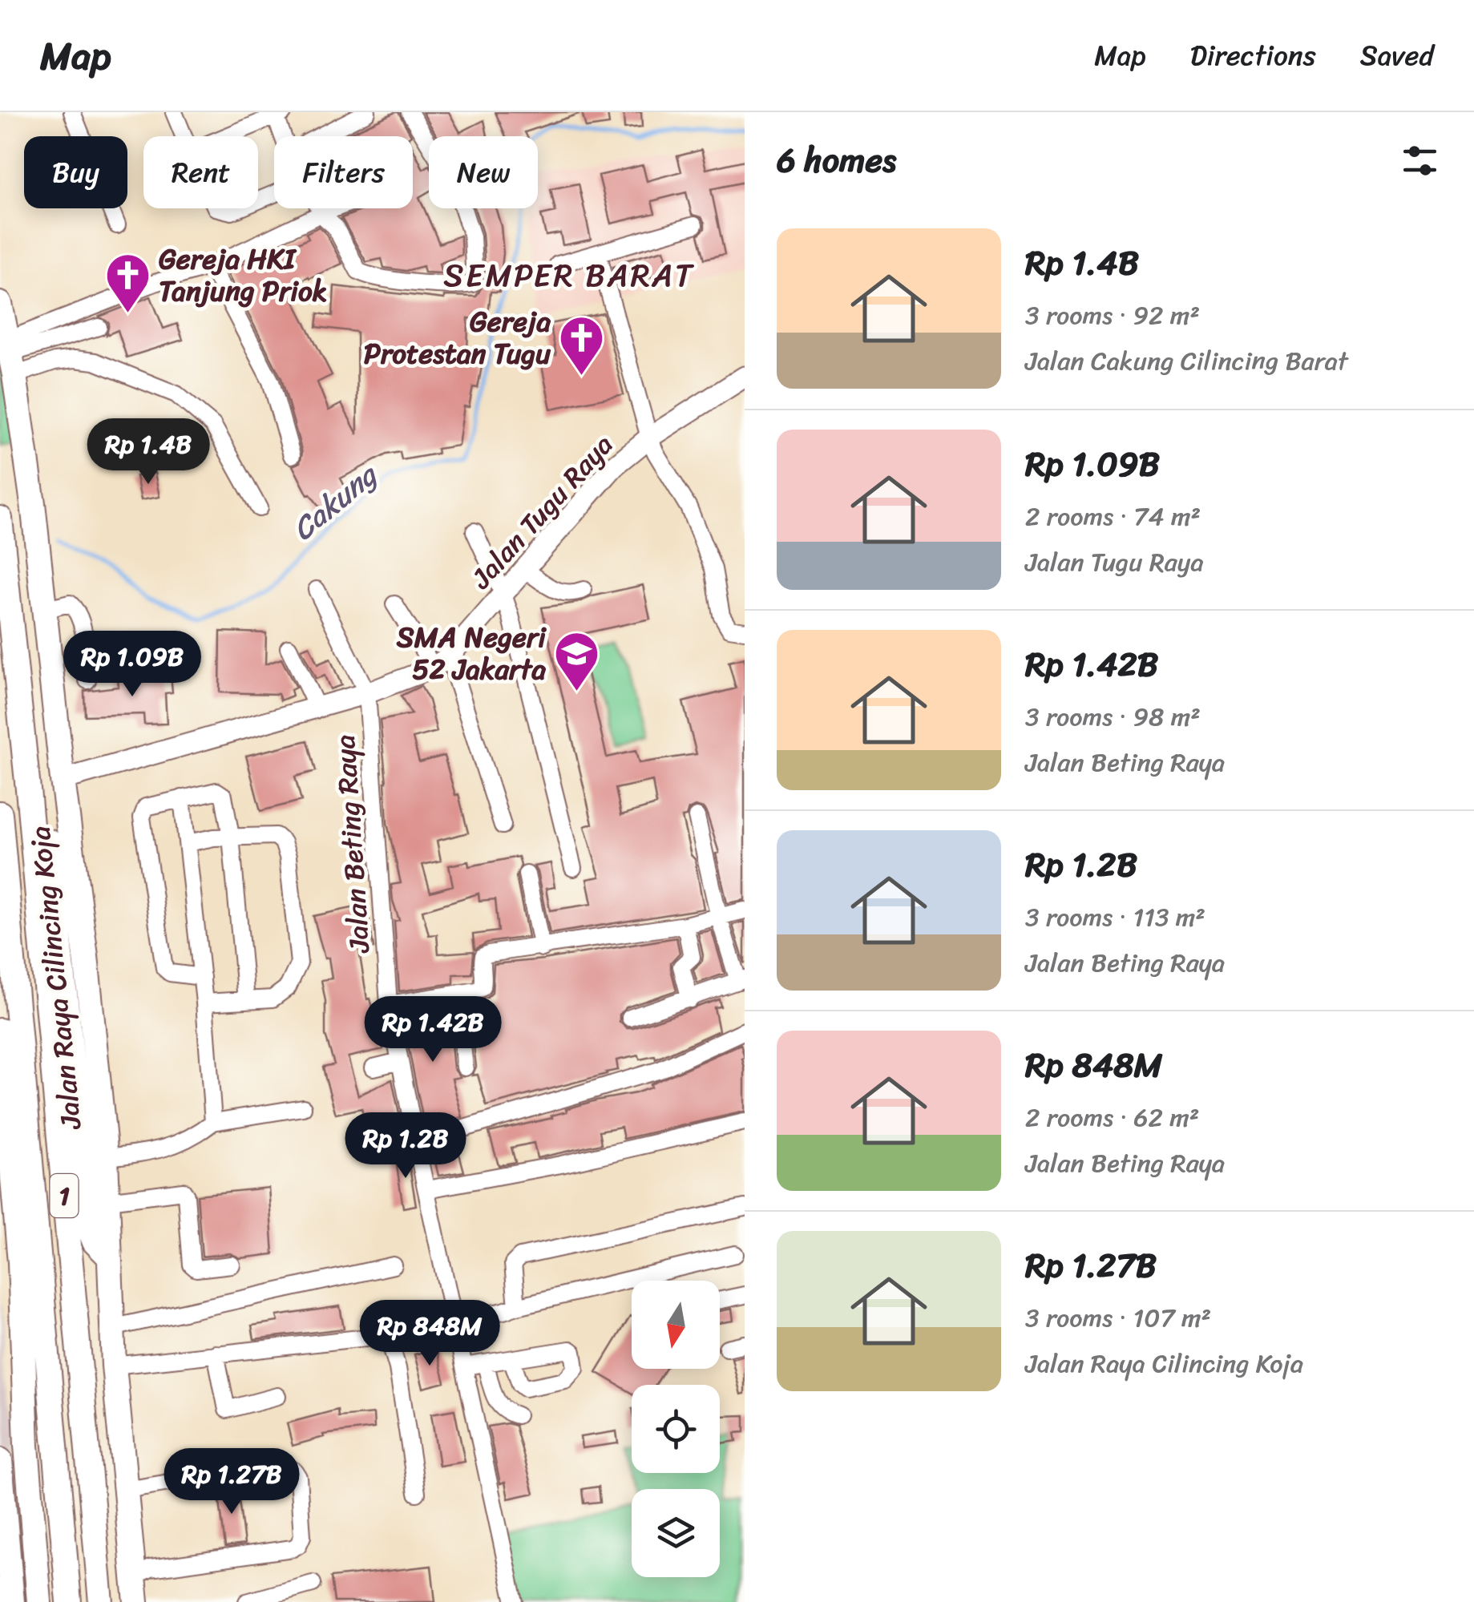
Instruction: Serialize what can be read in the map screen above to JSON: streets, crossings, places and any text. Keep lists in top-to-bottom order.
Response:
{
  "streets": {
    "highway": ["Jalan Raya Cilincing Koja", "1"],
    "main road": ["Jalan Tugu Raya"],
    "street": ["Jalan Beting Raya"]
  },
  "crossings": [
    ["Jalan Tugu Raya", "Jalan Beting Raya"],
    ["Jalan Tugu Raya", "Jalan Raya Cilincing Koja"]
  ],
  "districts": ["SEMPER BARAT"],
  "water": ["Cakung"],
  "places": {
    "church": ["Gereja HKI Tanjung Priok", "Gereja Protestan Tugu"],
    "school or university": ["SMA Negeri 52 Jakarta"]
  },
  "north": "bottom",
  "page": {
    "header": "Map",
    "nav": ["Map", "Directions", "Saved"],
    "heading": "6 homes",
    "chip": [
      "Buy",
      "Rent",
      "Filters",
      "New"
    ],
    "list": [
      {
        "name": "Rp 1.4B",
        "note": "3 rooms · 92 m² · Jalan Cakung Cilincing Barat"
      },
      {
        "name": "Rp 1.09B",
        "note": "2 rooms · 74 m² · Jalan Tugu Raya"
      },
      {
        "name": "Rp 1.42B",
        "note": "3 rooms · 98 m² · Jalan Beting Raya"
      },
      {
        "name": "Rp 1.2B",
        "note": "3 rooms · 113 m² · Jalan Beting Raya"
      },
      {
        "name": "Rp 848M",
        "note": "2 rooms · 62 m² · Jalan Beting Raya"
      },
      {
        "name": "Rp 1.27B",
        "note": "3 rooms · 107 m² · Jalan Raya Cilincing Koja"
      }
    ],
    "price": [
      "Rp 1.4B",
      "Rp 1.09B",
      "Rp 1.42B",
      "Rp 1.2B",
      "Rp 848M",
      "Rp 1.27B"
    ]
  }
}
